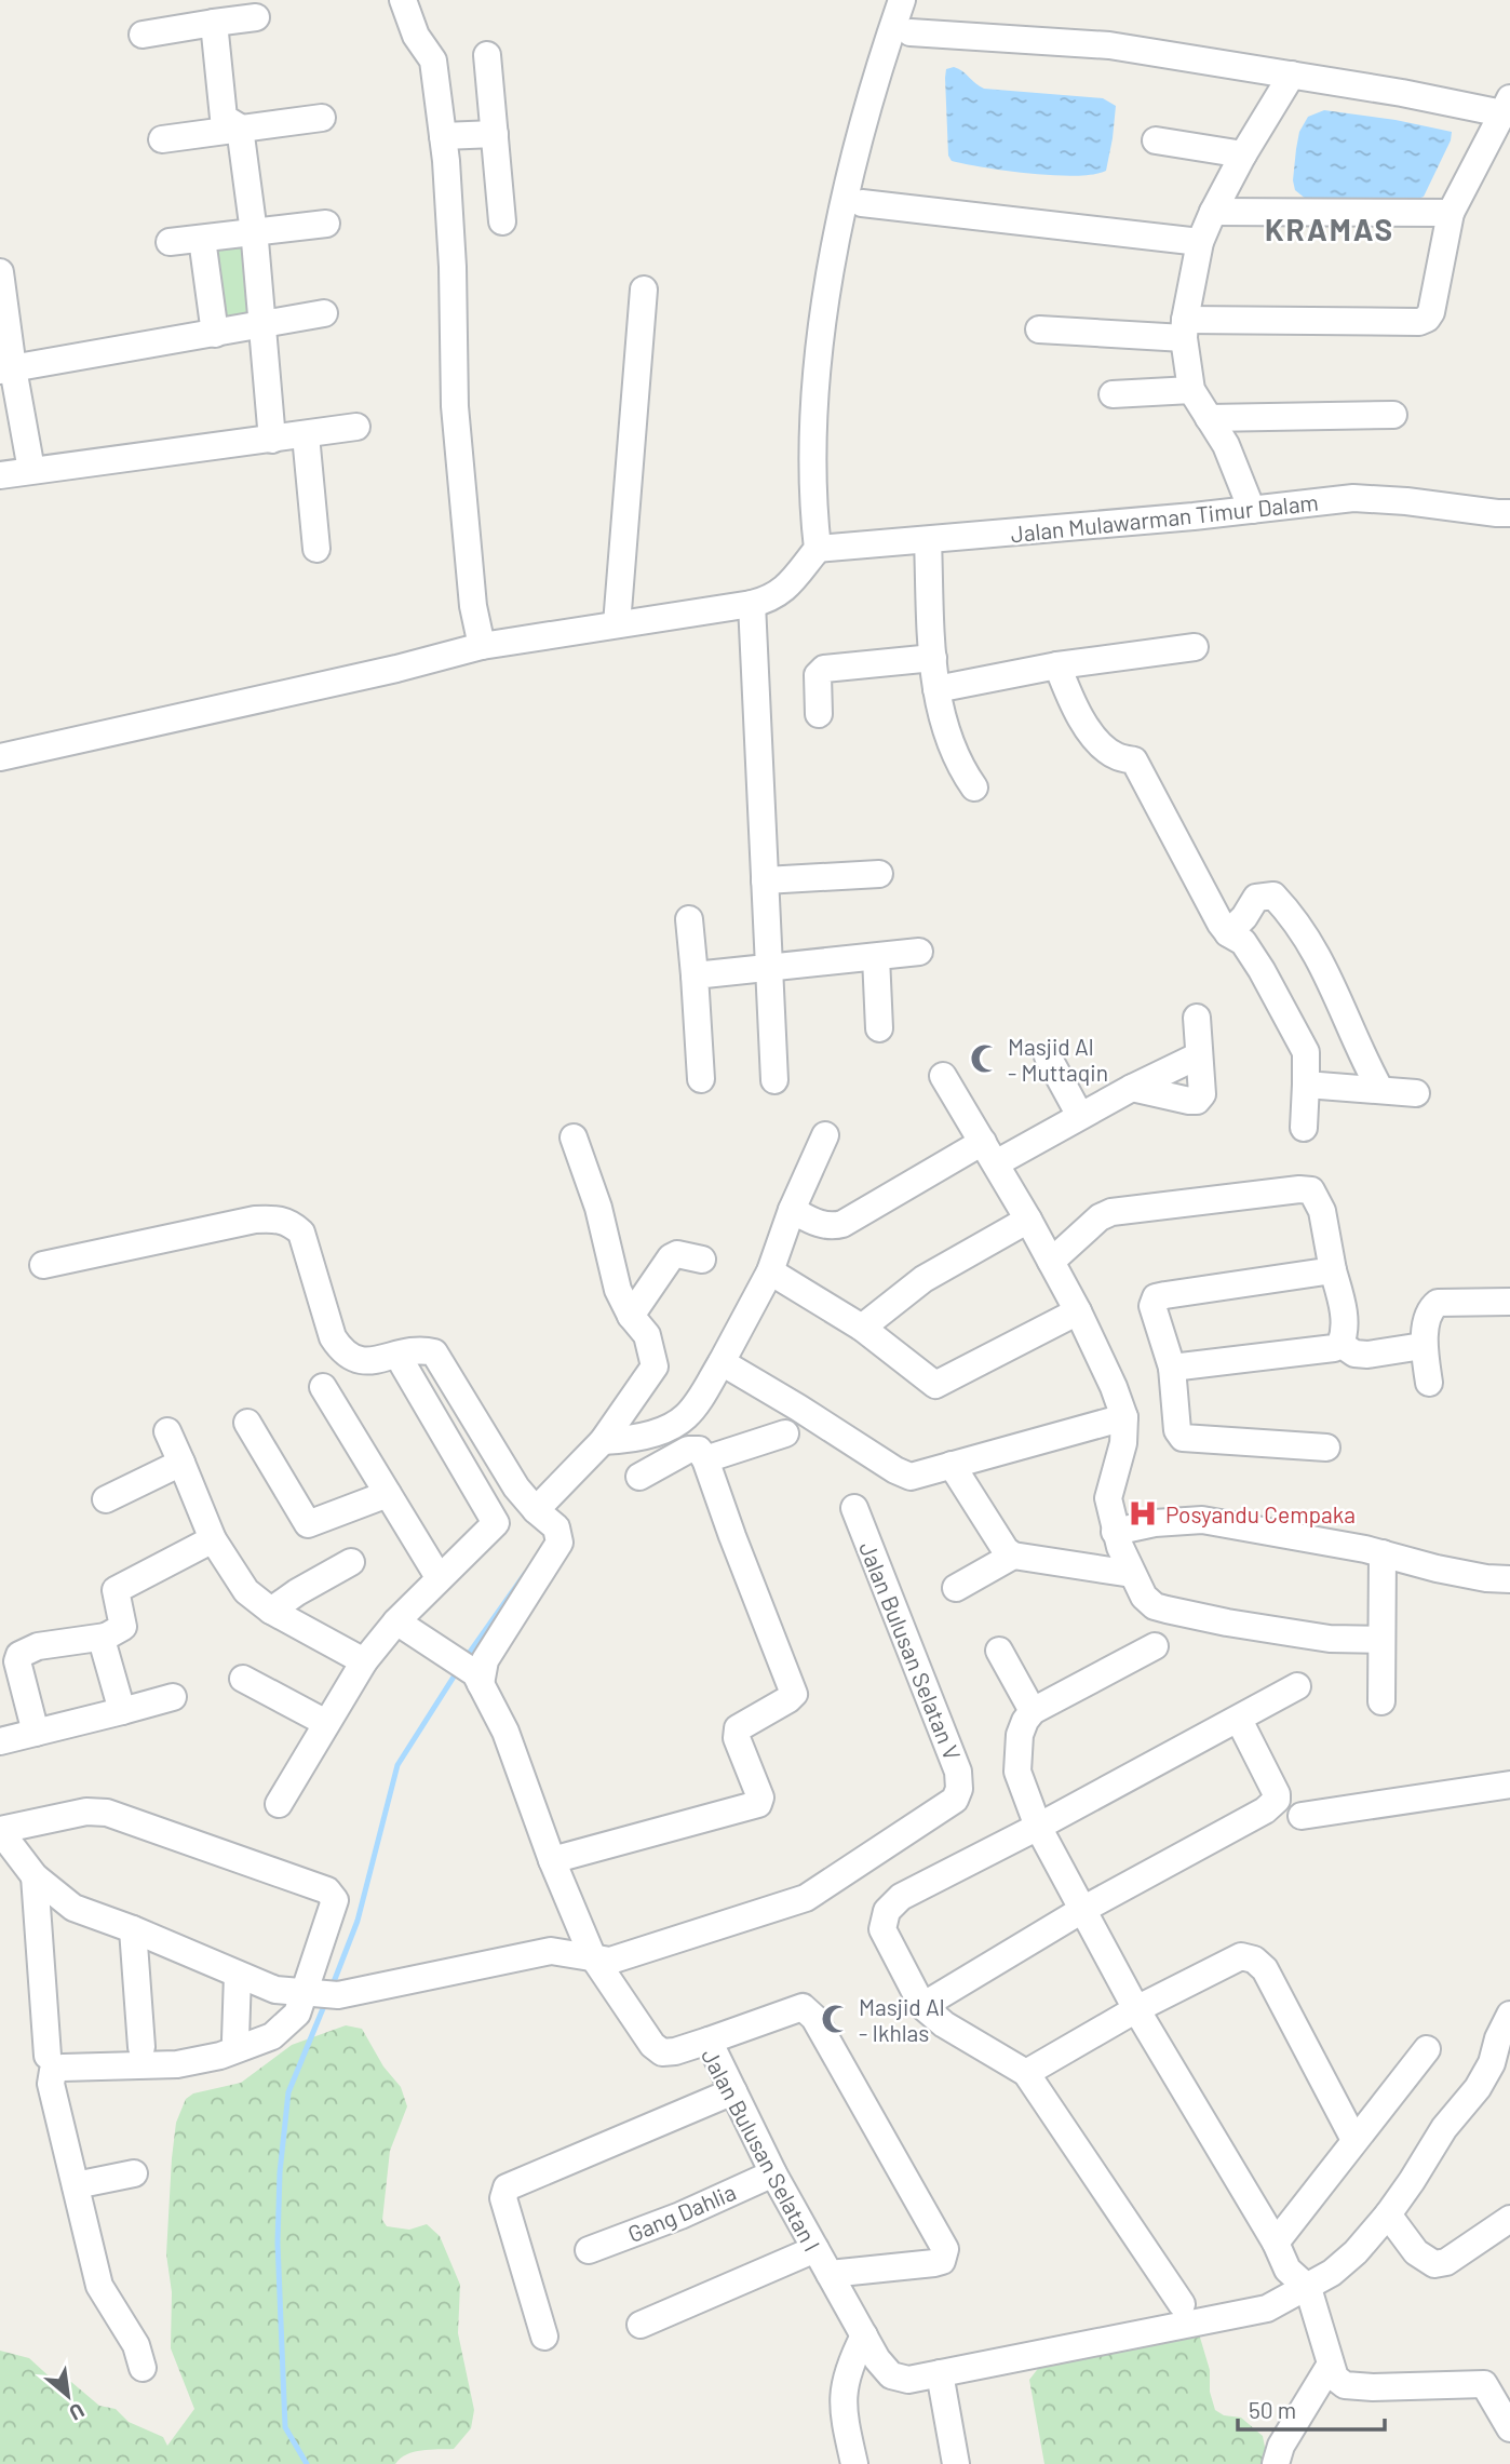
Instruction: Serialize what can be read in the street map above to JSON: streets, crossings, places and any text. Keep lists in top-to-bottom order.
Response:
{
  "streets": {
    "street": [
      "Jalan Mulawarman Timur Dalam",
      "Jalan Bulusan Selatan V",
      "Jalan Bulusan Selatan I",
      "Gang Dahlia"
    ]
  },
  "crossings": [
    ["Jalan Bulusan Selatan V", "Jalan Bulusan Selatan I"],
    ["Jalan Bulusan Selatan I", "Gang Dahlia"]
  ],
  "districts": ["KRAMAS"],
  "places": {
    "mosque": ["Masjid Al - Muttaqin", "Masjid Al - Ikhlas"],
    "hospital": ["Posyandu Cempaka"]
  },
  "scale_bar": "50 m",
  "north": "bottom right"
}
